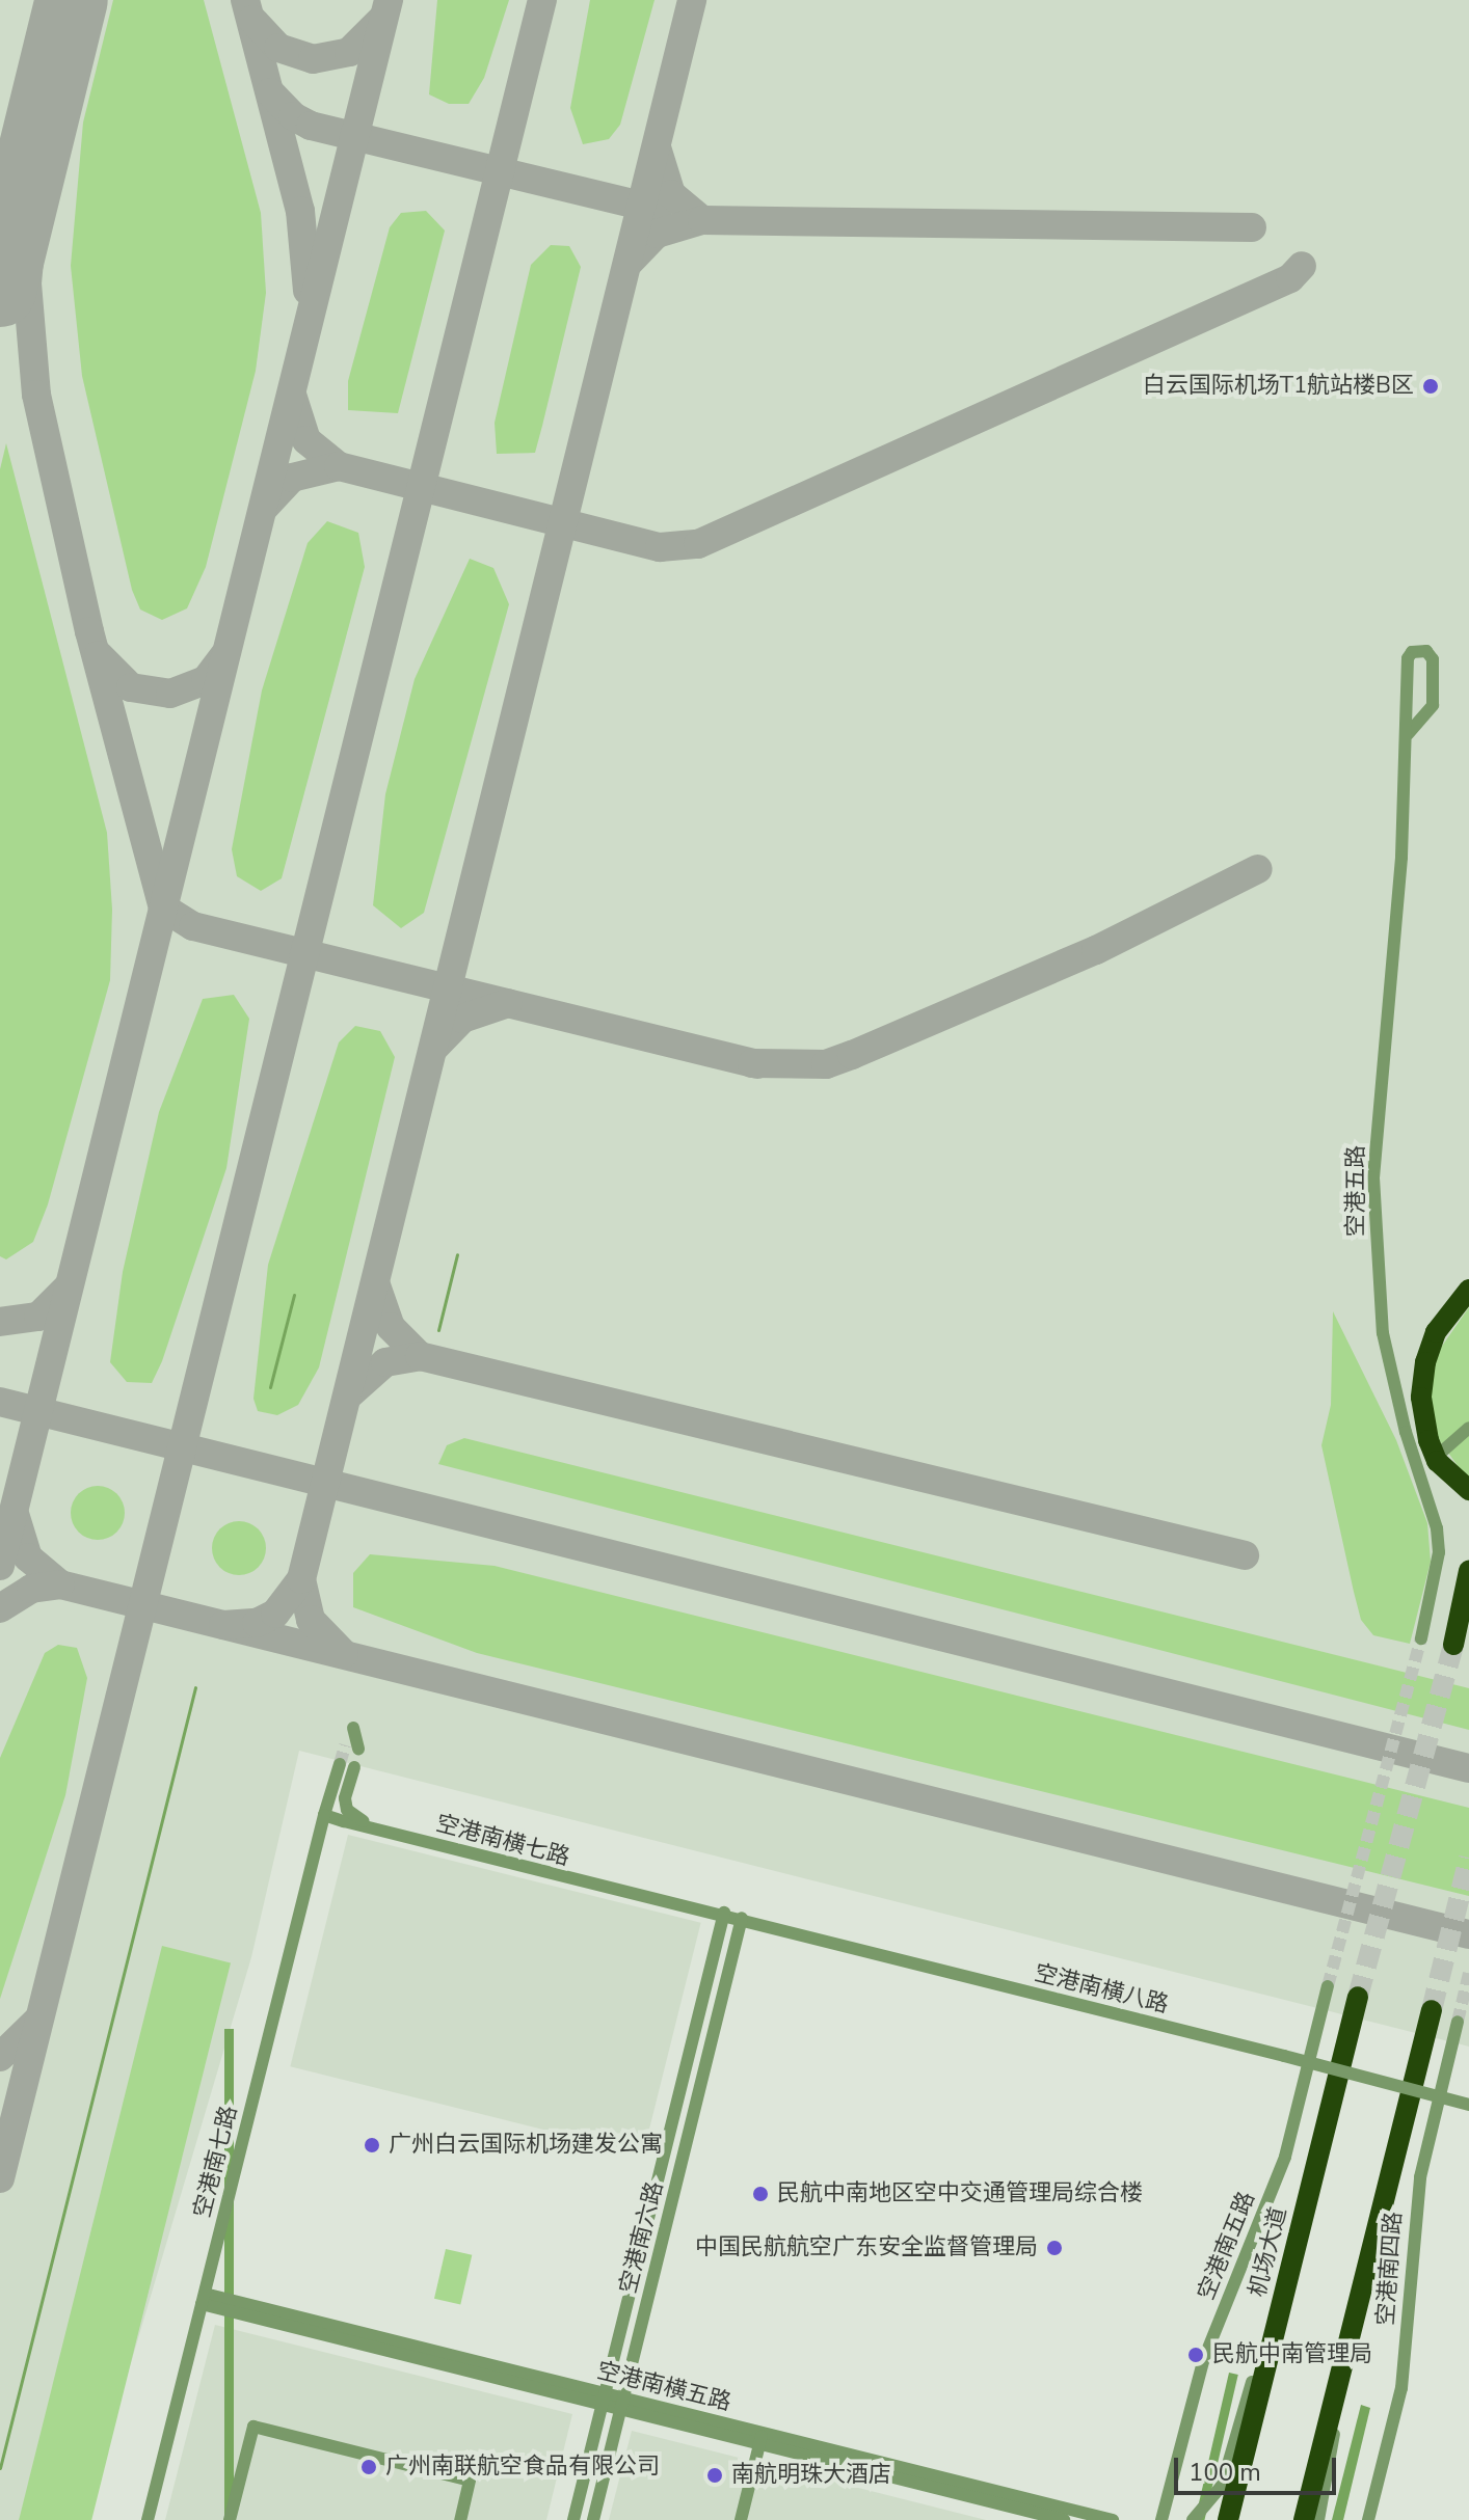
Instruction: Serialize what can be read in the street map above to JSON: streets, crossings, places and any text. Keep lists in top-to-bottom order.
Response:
{
  "streets": {
    "highway": ["机场大道"],
    "street": [
      "空港五路",
      "空港南横七路",
      "空港南横八路",
      "空港南七路",
      "空港南六路",
      "空港南五路",
      "空港南四路",
      "空港南横五路"
    ]
  },
  "crossings": [
    ["空港南横七路", "空港南横八路"],
    ["空港南横七路", "空港南七路"],
    ["空港南横七路", "空港南六路"],
    ["空港南横八路", "空港南六路"],
    ["空港南七路", "空港南横五路"],
    ["空港南六路", "空港南横五路"]
  ],
  "places": [
    "白云国际机场T1航站楼B区",
    "广州白云国际机场建发公寓",
    "民航中南地区空中交通管理局综合楼",
    "中国民航航空广东安全监督管理局",
    "民航中南管理局",
    "广州南联航空食品有限公司",
    "南航明珠大酒店"
  ],
  "scale_bar": "100 m"
}
